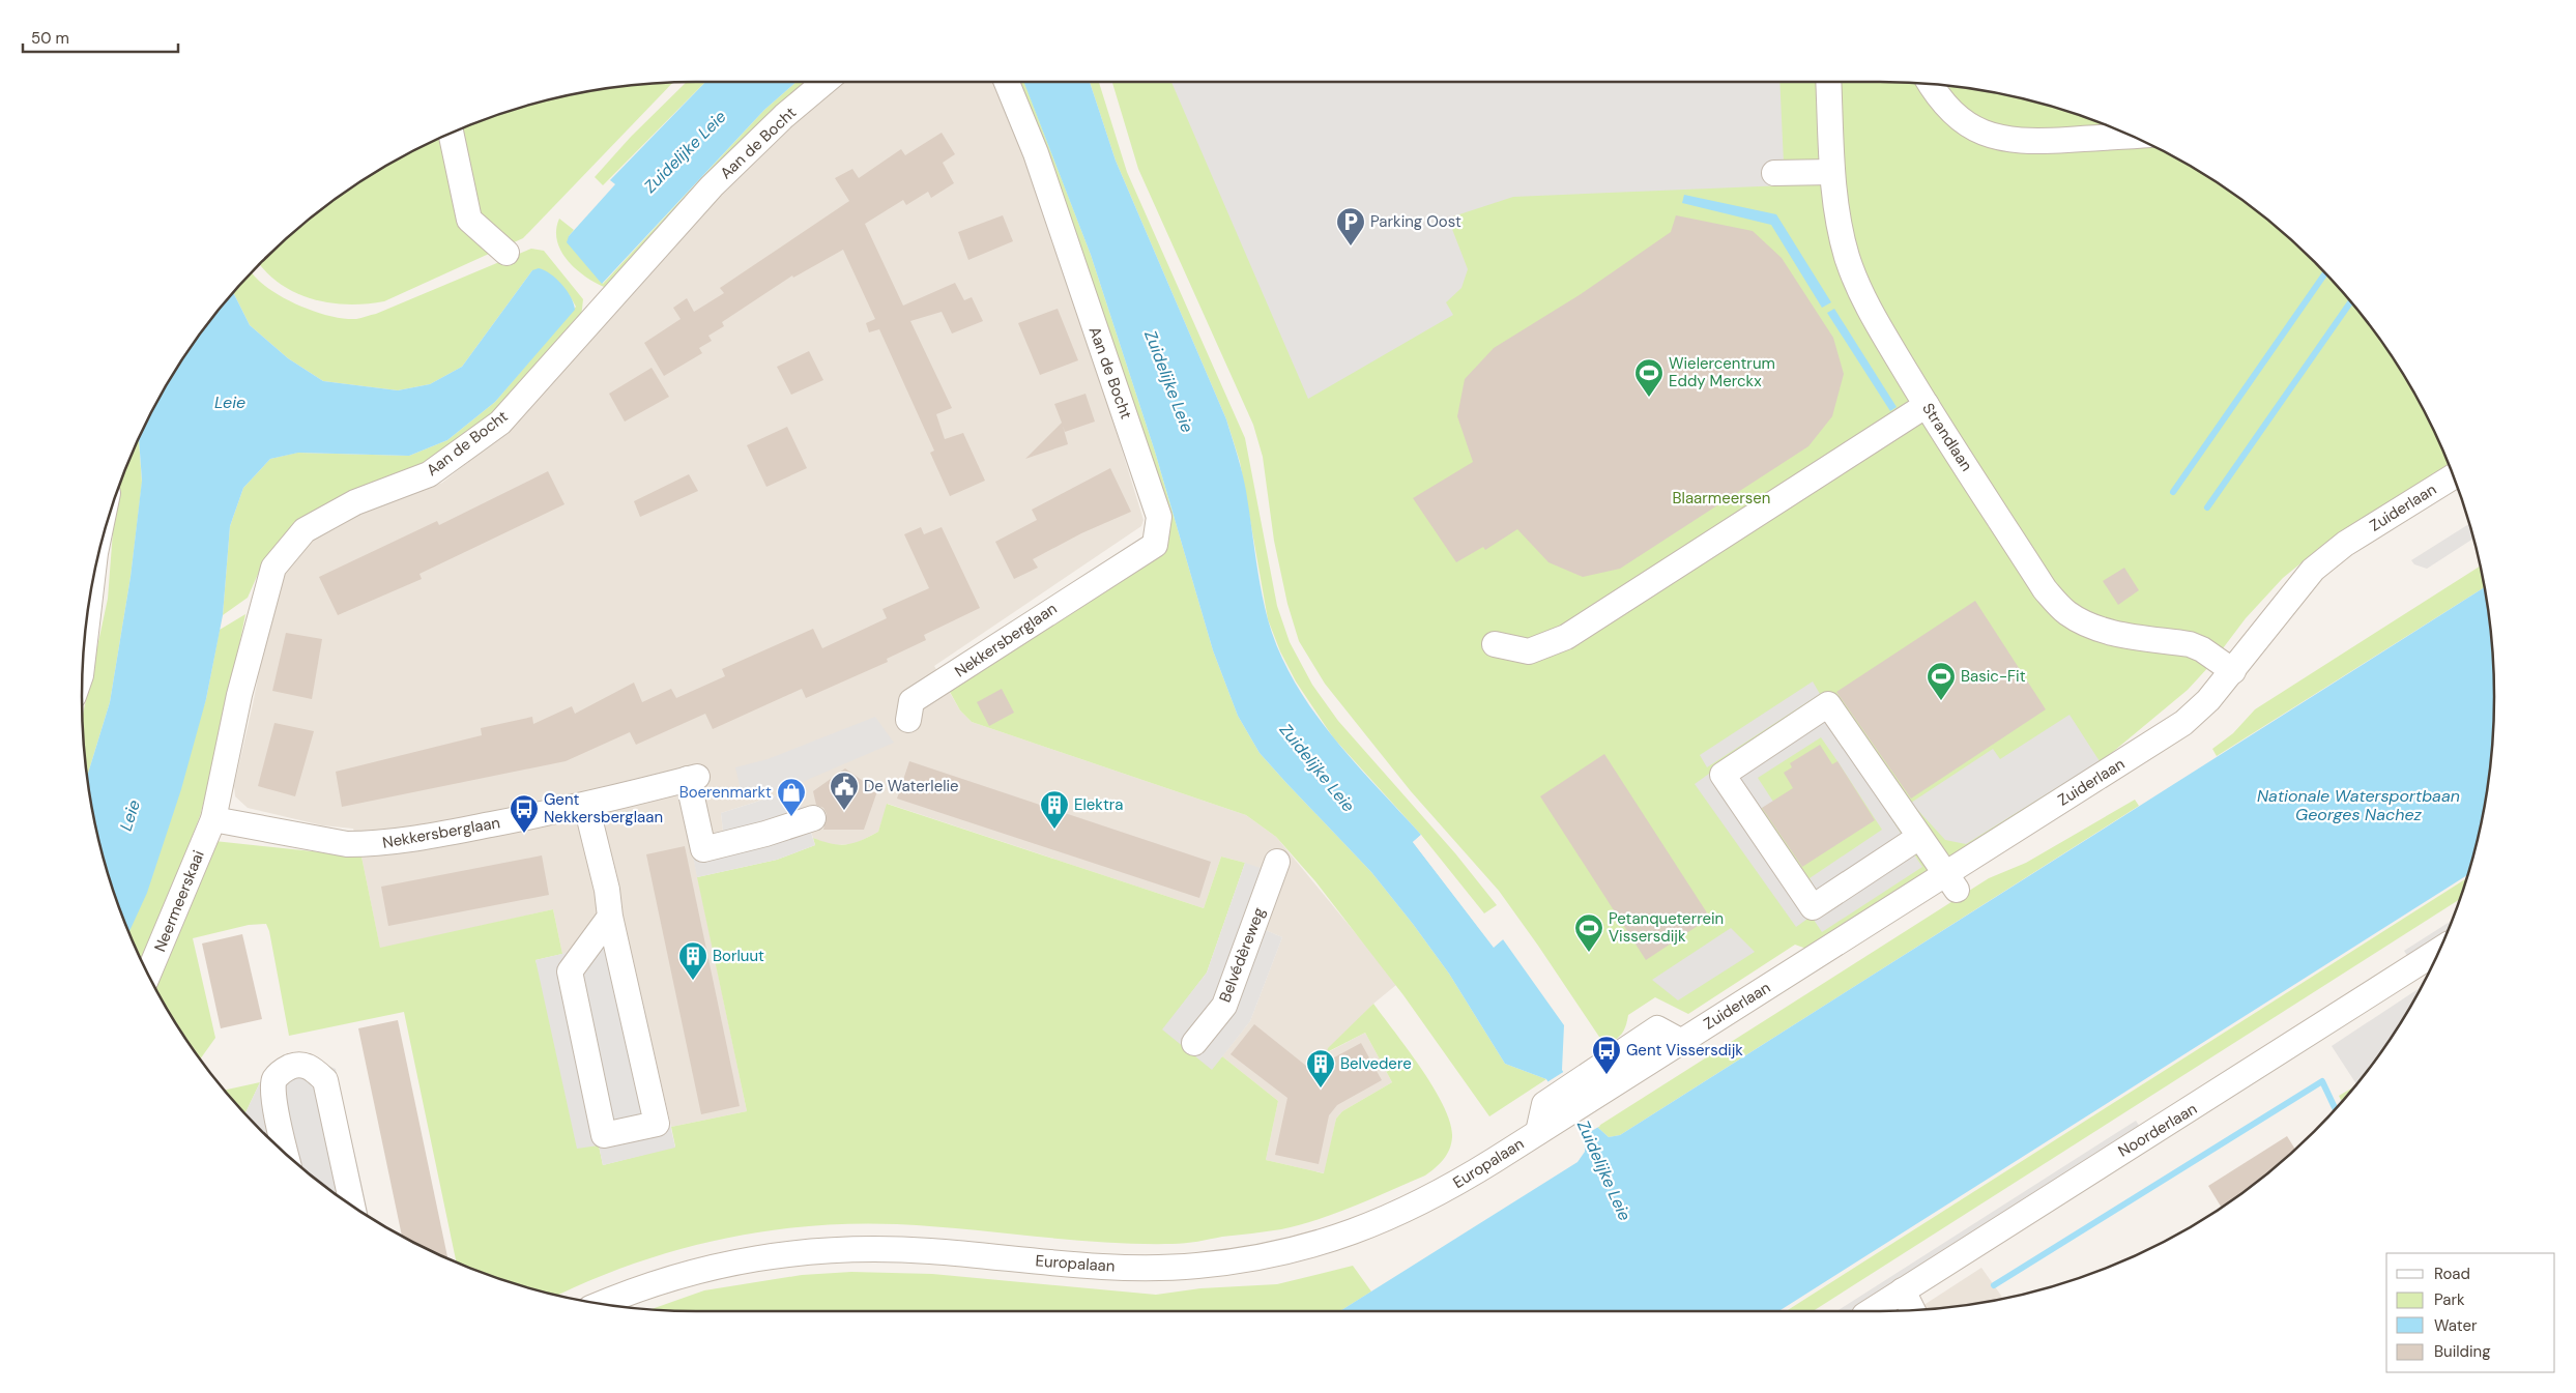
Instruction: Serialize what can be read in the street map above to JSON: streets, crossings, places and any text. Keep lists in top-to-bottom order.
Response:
{
  "streets": {
    "street": [
      "Aan de Bocht",
      "Strandlaan",
      "Zuiderlaan",
      "Nekkersberglaan",
      "Neermeerskaai",
      "Belvédèreweg",
      "Noorderlaan",
      "Europalaan"
    ]
  },
  "crossings": [
    ["Aan de Bocht", "Nekkersberglaan"],
    ["Aan de Bocht", "Neermeerskaai"],
    ["Strandlaan", "Zuiderlaan"],
    ["Zuiderlaan", "Europalaan"],
    ["Nekkersberglaan", "Neermeerskaai"]
  ],
  "water": ["Zuidelijke Leie", "Leie", "Nationale Watersportbaan Georges Nachez"],
  "parks": ["Blaarmeersen"],
  "places": {
    "parking": ["Parking Oost"],
    "sports": ["Wielercentrum Eddy Merckx", "Basic-Fit", "Petanqueterrein Vissersdijk"],
    "public building": ["De Waterlelie"],
    "shop": ["Boerenmarkt"],
    "building": ["Elektra", "Borluut", "Belvedere"],
    "bus stop": ["Gent Nekkersberglaan", "Gent Vissersdijk"]
  },
  "legend": [
    "Road",
    "Park",
    "Water",
    "Building"
  ],
  "scale_bar": "50 m"
}
